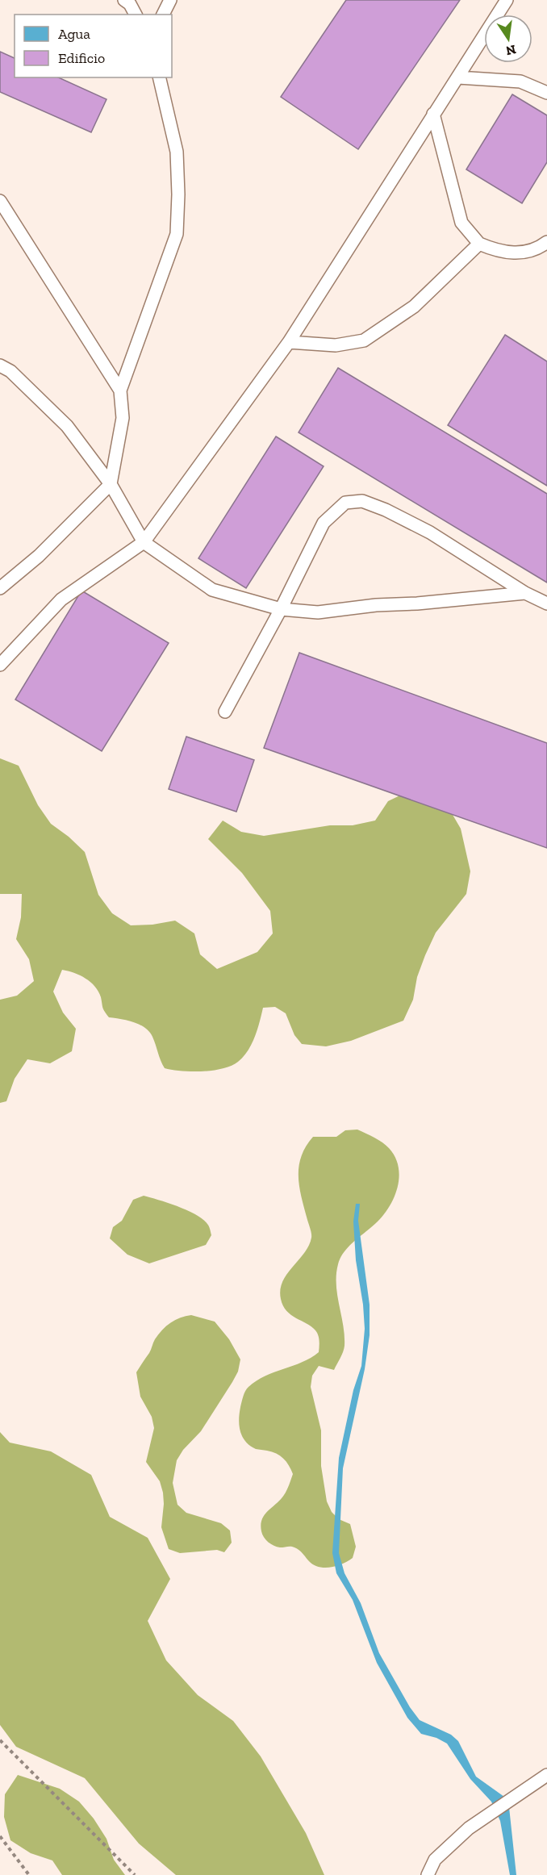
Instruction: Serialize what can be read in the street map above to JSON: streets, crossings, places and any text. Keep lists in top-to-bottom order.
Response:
{
  "legend": ["Agua", "Edificio"],
  "north": "bottom"
}
